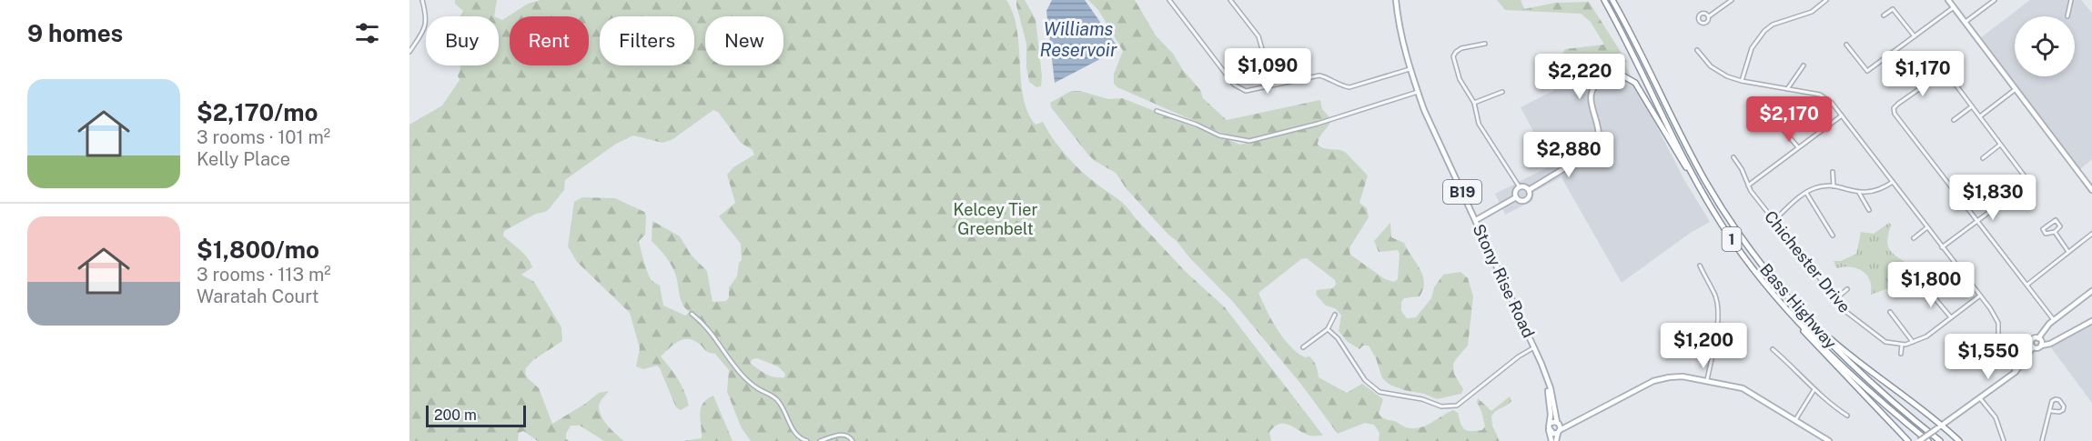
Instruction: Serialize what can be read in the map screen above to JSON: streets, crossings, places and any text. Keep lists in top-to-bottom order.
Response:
{
  "streets": {
    "highway": ["1", "Bass Highway"],
    "main road": ["B19", "Stony Rise Road"],
    "street": ["Chichester Drive"]
  },
  "crossings": [
    ["B19", "Stony Rise Road"]
  ],
  "water": ["Williams Reservoir"],
  "parks": ["Kelcey Tier Greenbelt"],
  "scale_bar": "200 m",
  "page": {
    "heading": "9 homes",
    "chip": [
      "Buy",
      "Rent",
      "Filters",
      "New"
    ],
    "price": [
      "$1,090",
      "$1,170",
      "$2,220",
      "$2,170",
      "$2,880",
      "$1,830",
      "$1,800",
      "$1,200",
      "$1,550"
    ],
    "list": [
      {
        "name": "$2,170/mo",
        "note": "3 rooms · 101 m² · Kelly Place"
      },
      {
        "name": "$1,800/mo",
        "note": "3 rooms · 113 m² · Waratah Court"
      }
    ],
    "scale": "200 m"
  }
}
